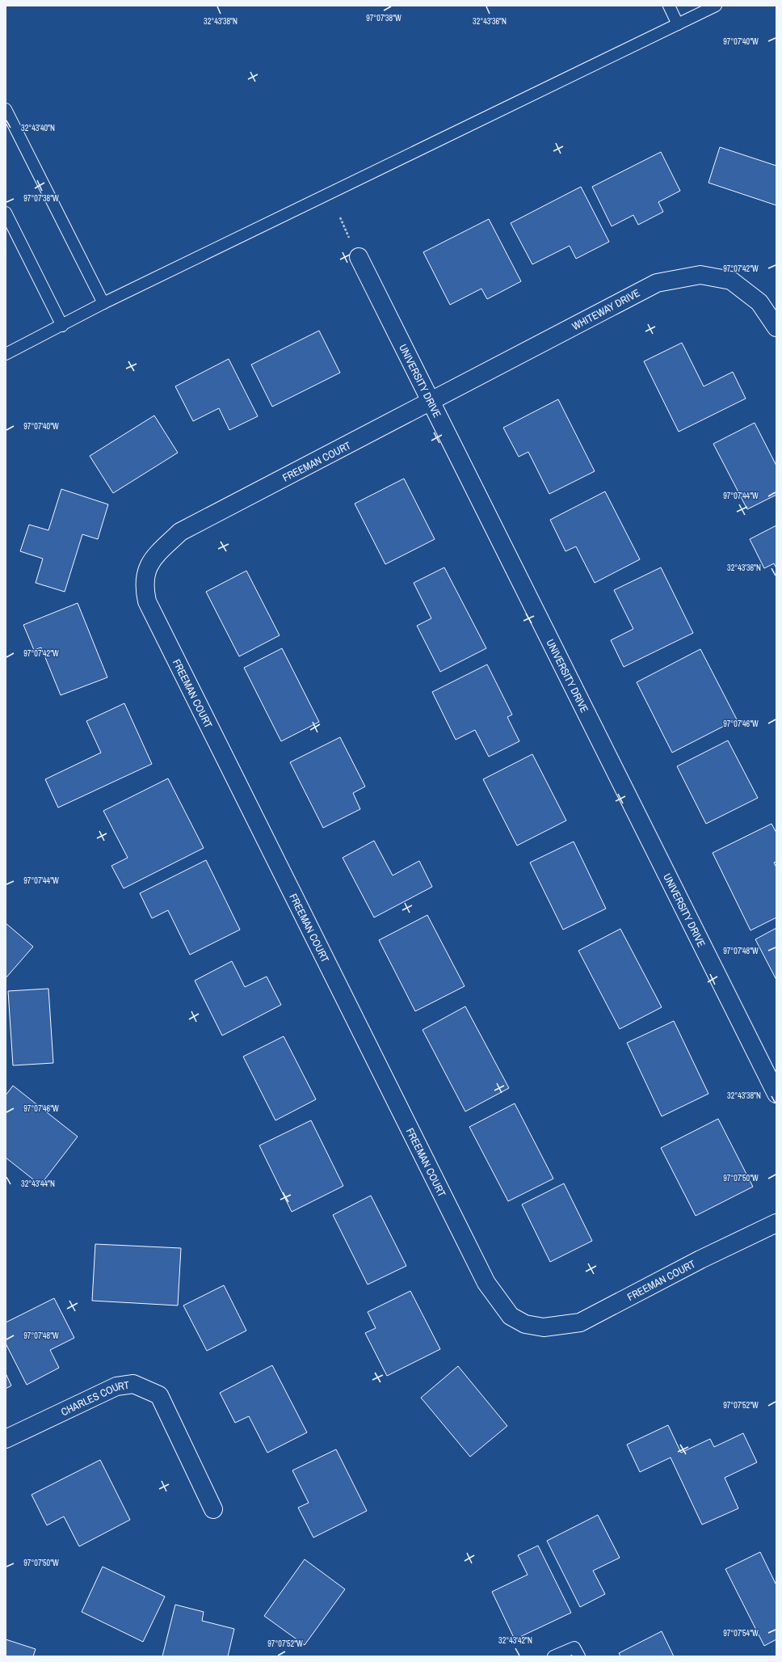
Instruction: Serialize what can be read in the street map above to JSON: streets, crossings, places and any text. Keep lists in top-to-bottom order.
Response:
{
  "streets": {
    "street": [
      "WHITEWAY DRIVE",
      "UNIVERSITY DRIVE",
      "FREEMAN COURT",
      "CHARLES COURT"
    ]
  },
  "crossings": [
    ["WHITEWAY DRIVE", "UNIVERSITY DRIVE"],
    ["WHITEWAY DRIVE", "FREEMAN COURT"],
    ["UNIVERSITY DRIVE", "FREEMAN COURT"]
  ],
  "coordinates": [
    "97°07'38\"W",
    "32°43'38\"N",
    "32°43'36\"N",
    "97°07'40\"W",
    "32°43'40\"N",
    "97°07'42\"W",
    "97°07'44\"W",
    "97°07'46\"W",
    "97°07'48\"W",
    "97°07'50\"W",
    "32°43'44\"N",
    "97°07'52\"W",
    "97°07'54\"W",
    "32°43'42\"N"
  ]
}
